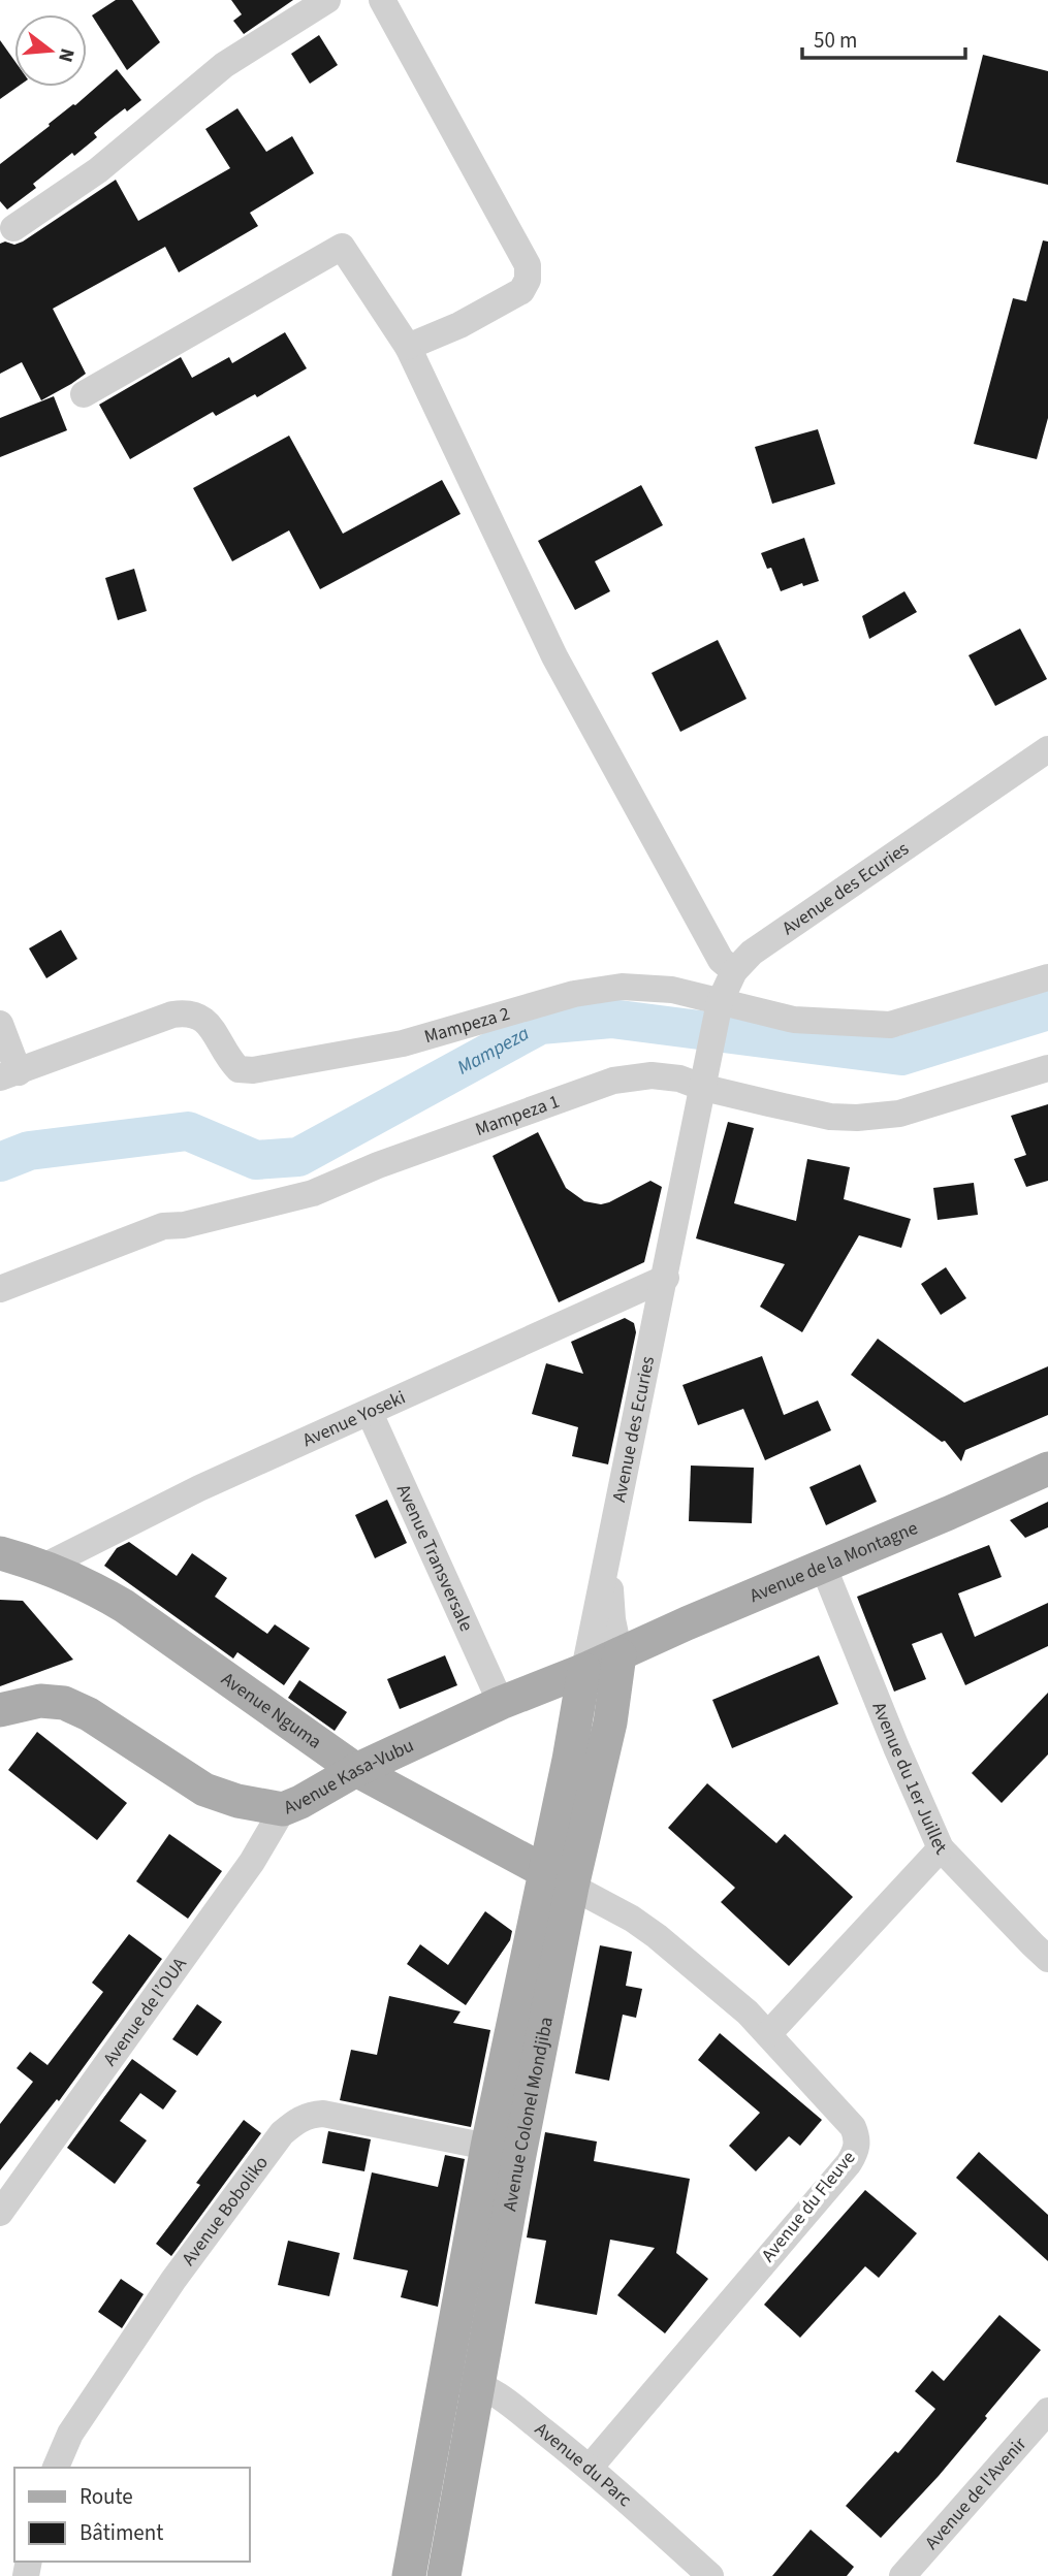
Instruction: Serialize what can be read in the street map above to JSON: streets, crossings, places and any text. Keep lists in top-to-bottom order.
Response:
{
  "streets": {
    "main road": [
      "Avenue de la Montagne",
      "Avenue Nguma",
      "Avenue Kasa-Vubu",
      "Avenue Colonel Mondjiba"
    ],
    "street": [
      "Avenue des Ecuries",
      "Mampeza 2",
      "Mampeza 1",
      "Avenue Yoseki",
      "Avenue Transversale",
      "Avenue du 1er Juillet",
      "Avenue de l’OUA",
      "Avenue du Fleuve",
      "Avenue Boboliko",
      "Avenue du Parc",
      "Avenue de l'Avenir"
    ]
  },
  "crossings": [
    ["Avenue des Ecuries", "Mampeza 2"],
    ["Avenue des Ecuries", "Mampeza 1"],
    ["Avenue des Ecuries", "Avenue Yoseki"],
    ["Avenue des Ecuries", "Avenue de la Montagne"],
    ["Avenue des Ecuries", "Avenue Kasa-Vubu"],
    ["Avenue des Ecuries", "Avenue Colonel Mondjiba"],
    ["Avenue Yoseki", "Avenue Transversale"],
    ["Avenue Yoseki", "Avenue Nguma"],
    ["Avenue Transversale", "Avenue Kasa-Vubu"],
    ["Avenue de la Montagne", "Avenue Kasa-Vubu"],
    ["Avenue de la Montagne", "Avenue du 1er Juillet"],
    ["Avenue de la Montagne", "Avenue Colonel Mondjiba"],
    ["Avenue Nguma", "Avenue Kasa-Vubu"],
    ["Avenue Nguma", "Avenue Colonel Mondjiba"],
    ["Avenue Nguma", "Avenue du Fleuve"],
    ["Avenue Kasa-Vubu", "Avenue de l’OUA"],
    ["Avenue Kasa-Vubu", "Avenue Colonel Mondjiba"],
    ["Avenue Colonel Mondjiba", "Avenue du Fleuve"],
    ["Avenue Colonel Mondjiba", "Avenue Boboliko"],
    ["Avenue Colonel Mondjiba", "Avenue du Parc"],
    ["Avenue du Fleuve", "Avenue du Parc"]
  ],
  "water": ["Mampeza"],
  "legend": ["Route", "Bâtiment"],
  "scale_bar": "50 m",
  "north": "right"
}
